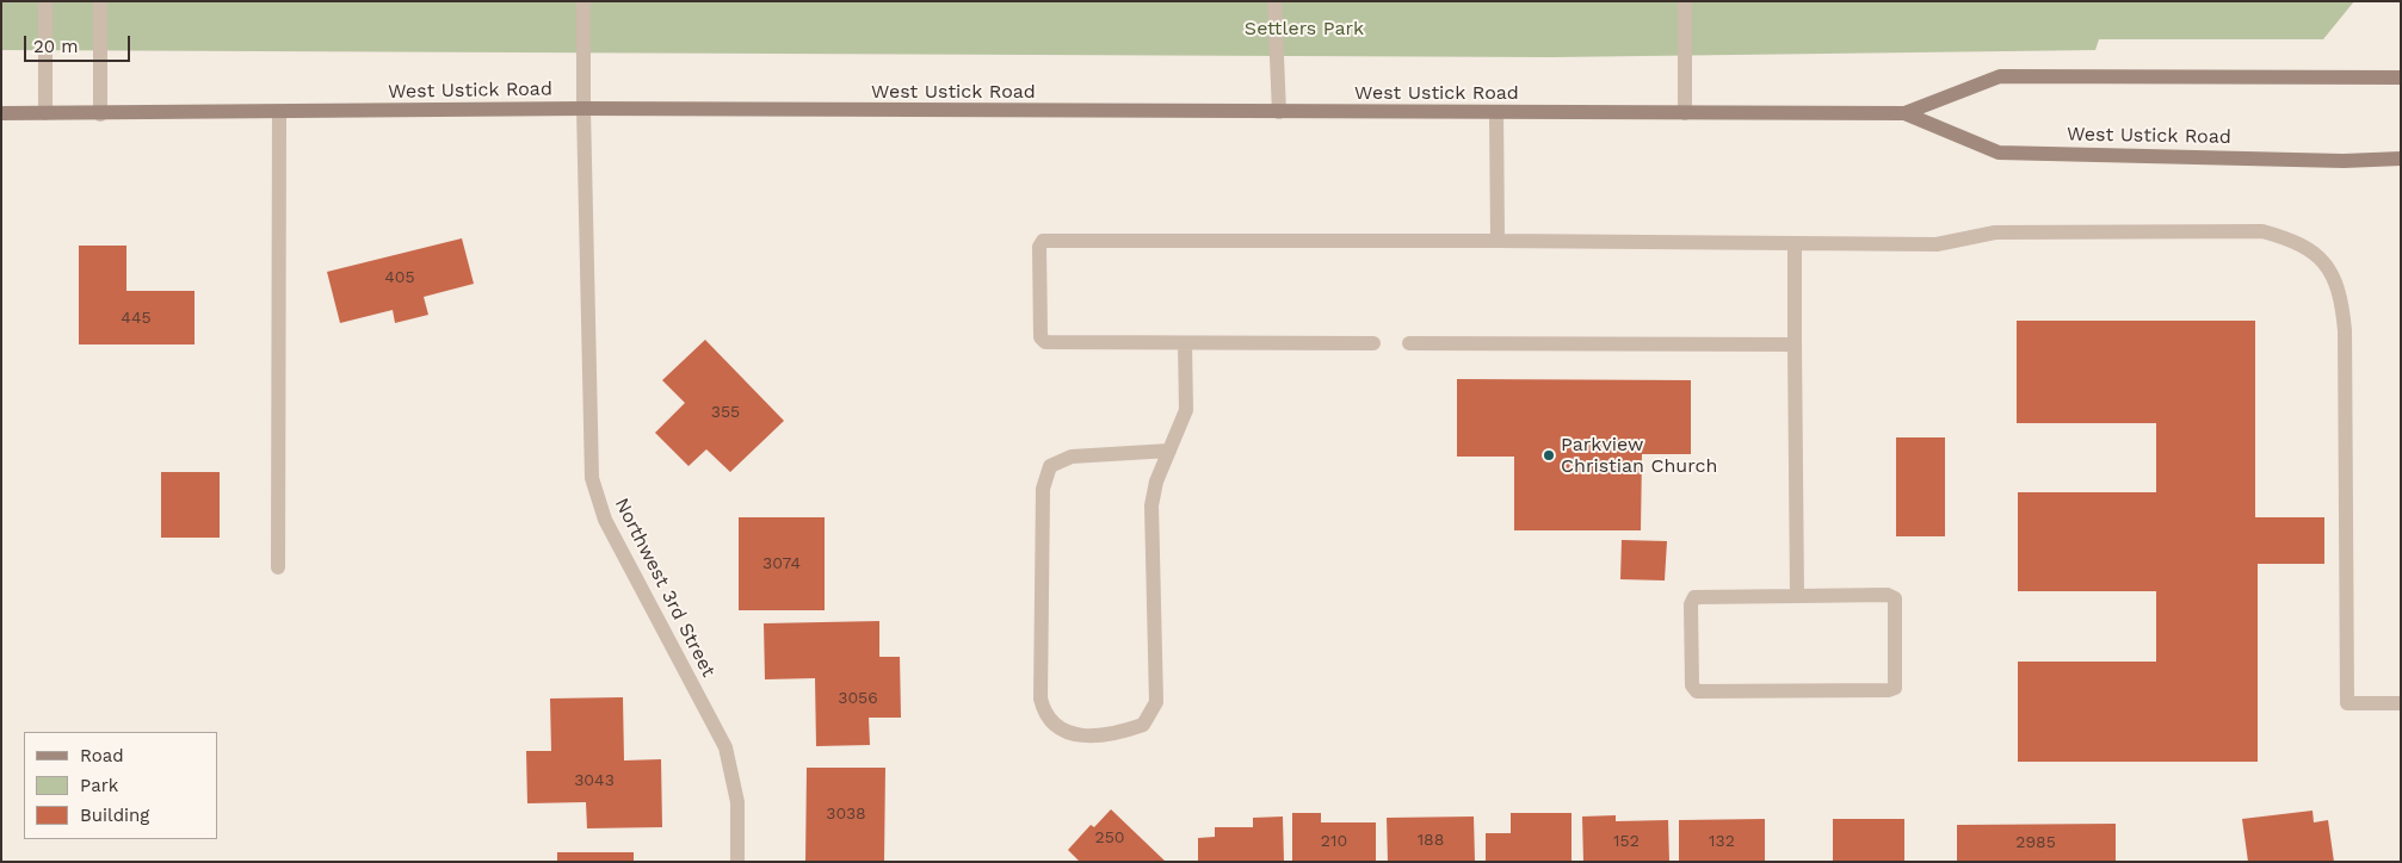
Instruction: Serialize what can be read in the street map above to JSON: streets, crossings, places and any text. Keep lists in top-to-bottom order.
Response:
{
  "streets": {
    "main road": ["West Ustick Road"],
    "street": ["Northwest 3rd Street"]
  },
  "crossings": [
    ["West Ustick Road", "Northwest 3rd Street"]
  ],
  "parks": ["Settlers Park"],
  "places": ["Parkview Christian Church"],
  "house_numbers": [
    "405",
    "445",
    "355",
    "3074",
    "3056",
    "3043",
    "3038",
    "250",
    "188",
    "210",
    "152",
    "132",
    "2985"
  ],
  "legend": ["Road", "Park", "Building"],
  "scale_bar": "20 m"
}
